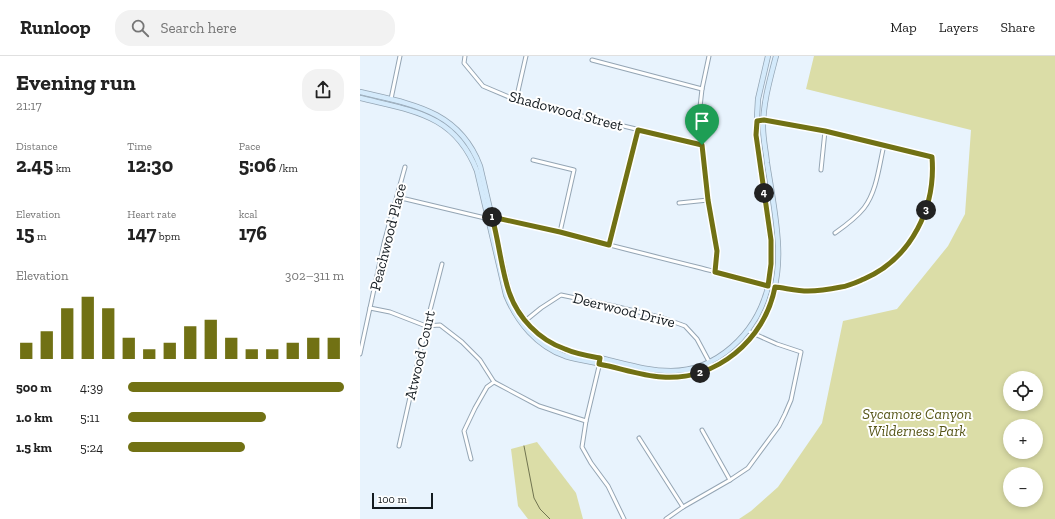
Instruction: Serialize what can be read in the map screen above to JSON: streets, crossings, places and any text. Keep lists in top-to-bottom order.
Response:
{
  "streets": {
    "street": [
      "Shadowood Street",
      "Peachwood Place",
      "Deerwood Drive",
      "Atwood Court"
    ]
  },
  "parks": ["Sycamore Canyon Wilderness Park"],
  "scale_bar": "100 m",
  "page": {
    "header": "Runloop",
    "search": "Search here",
    "nav": ["Map", "Layers", "Share"],
    "heading": ["Evening run", "21:17"],
    "stats": [
      ["Distance", "2.45 km"],
      ["Time", "12:30"],
      ["Pace", "5:06 /km"],
      ["Elevation", "15 m"],
      ["Heart rate", "147 bpm"],
      ["kcal", "176"]
    ],
    "pins": [
      "4",
      "3",
      "1",
      "2"
    ],
    "chart": ["Elevation", "302–311 m"],
    "map_buttons": ["+", "−"],
    "list": [
      {
        "name": "500 m",
        "note": "4:39"
      },
      {
        "name": "1.0 km",
        "note": "5:11"
      },
      {
        "name": "1.5 km",
        "note": "5:24"
      }
    ],
    "scale": "100 m"
  }
}
